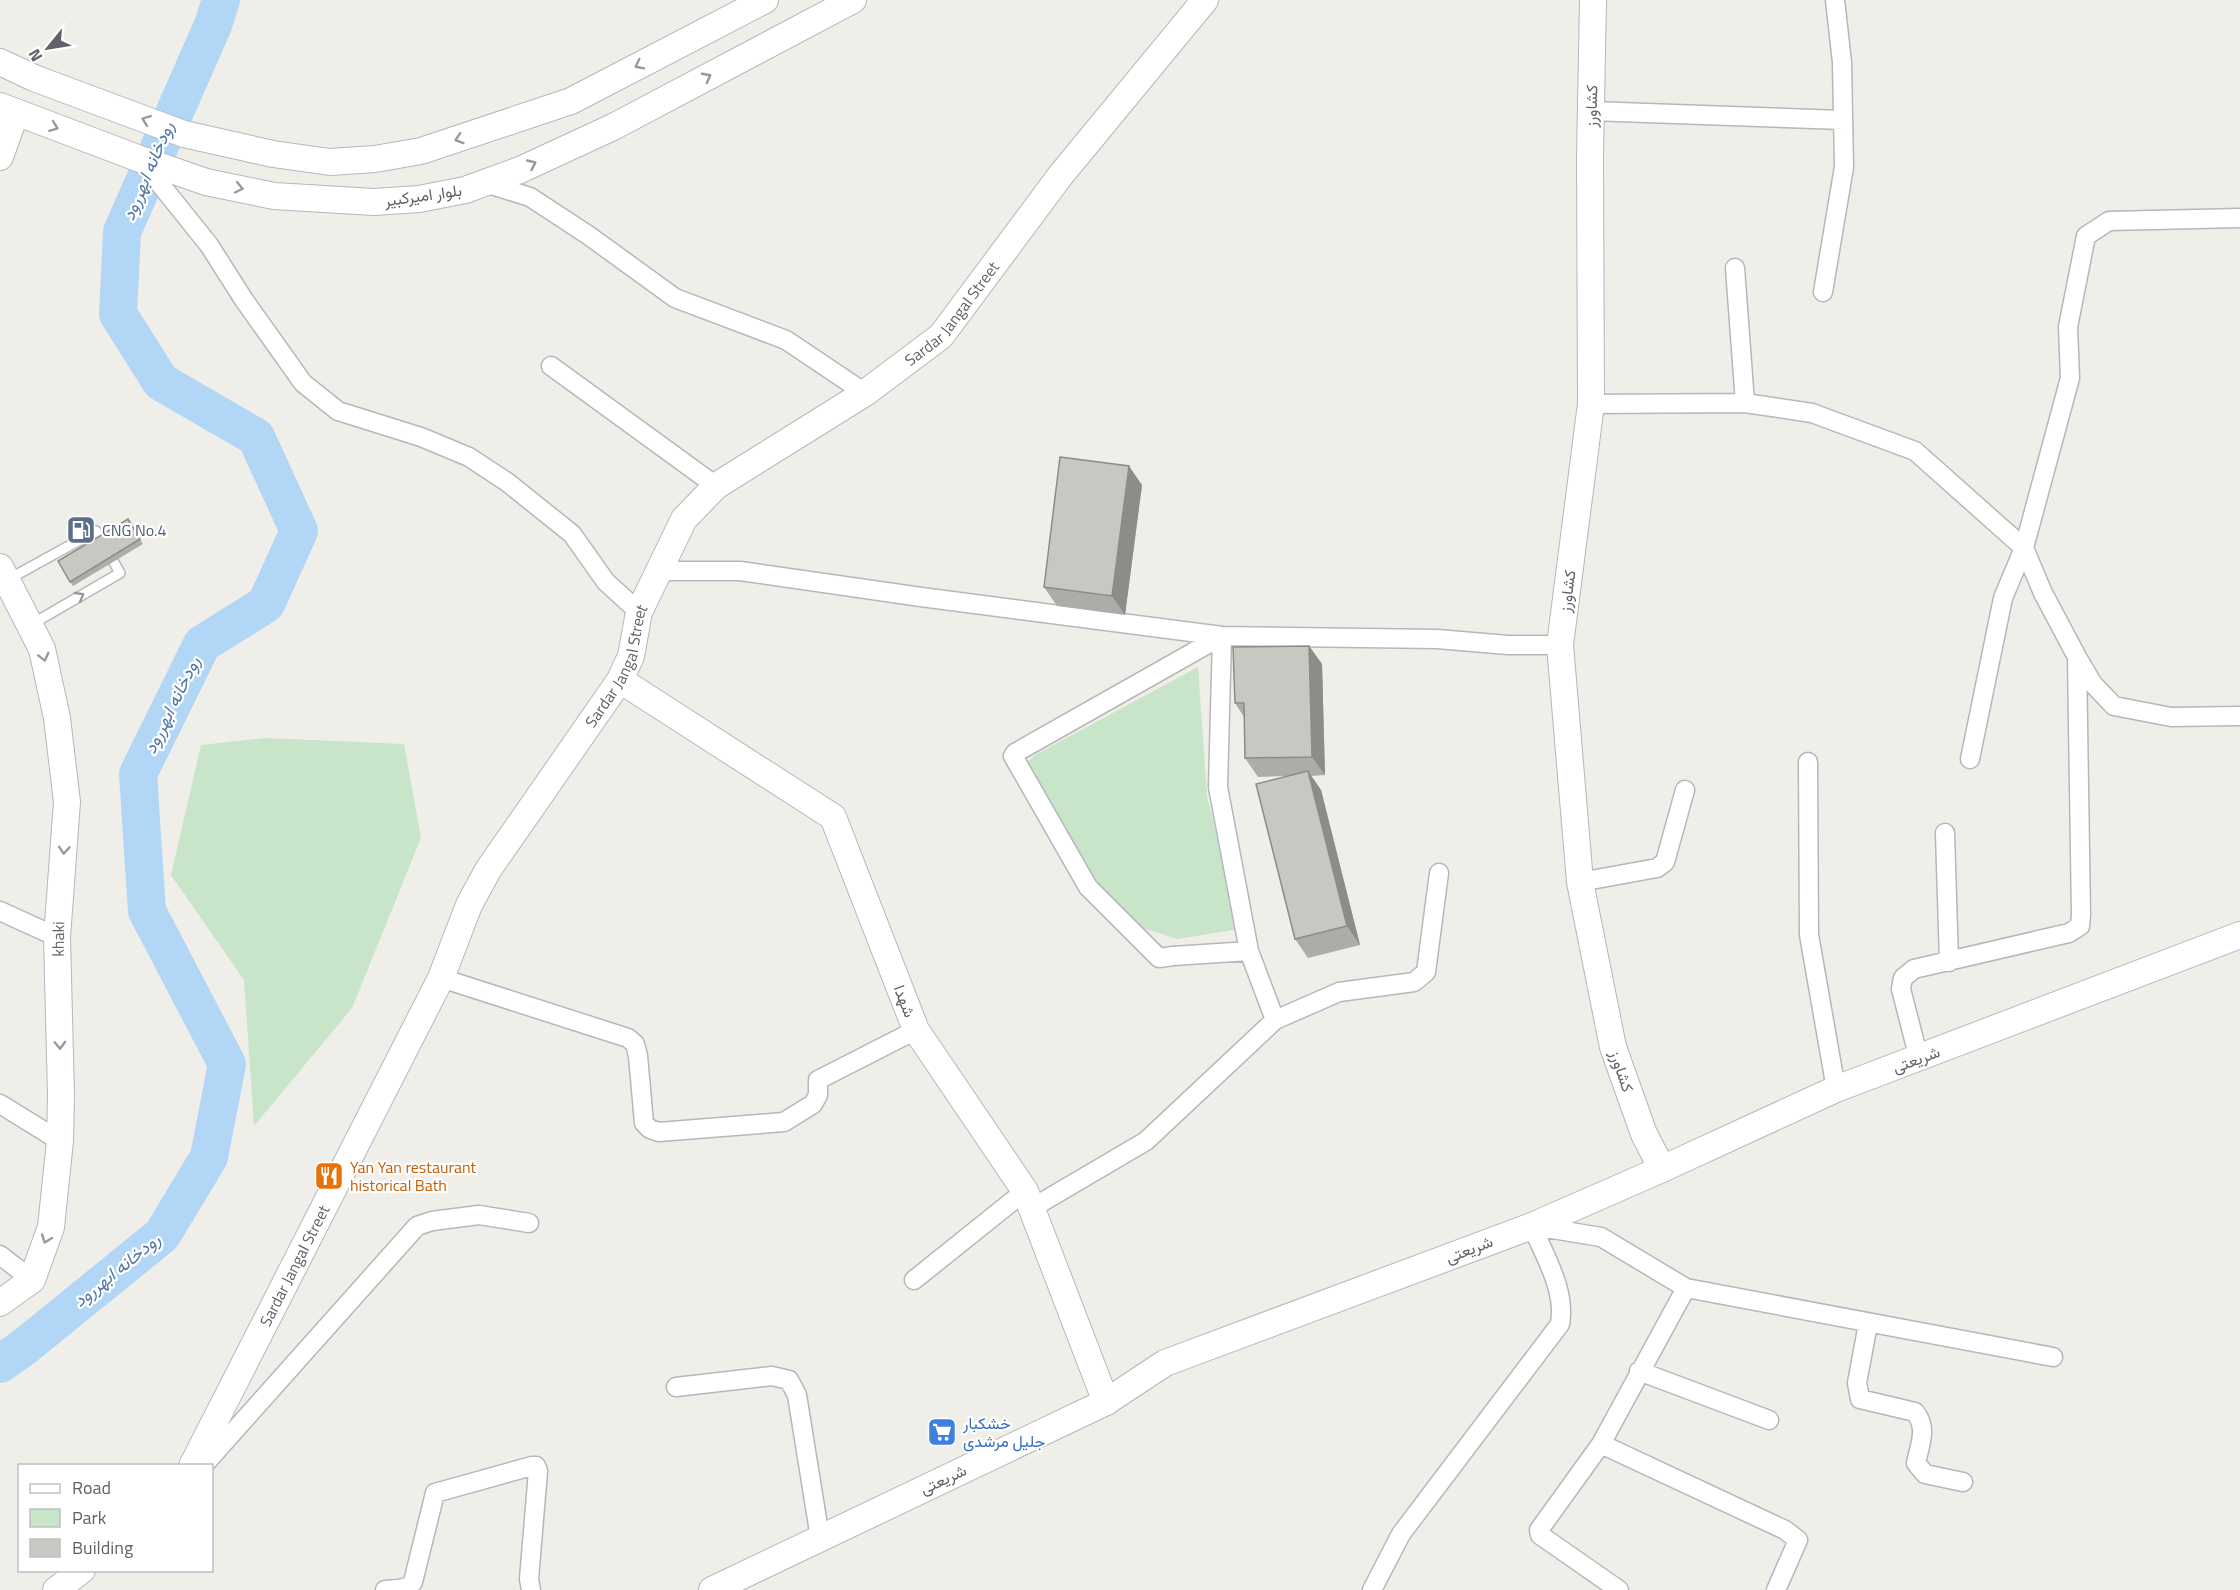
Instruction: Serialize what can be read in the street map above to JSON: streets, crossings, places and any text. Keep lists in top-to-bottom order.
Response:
{
  "streets": {
    "main road": [
      "کشاورز",
      "بلوار امیرکبیر",
      "Sardar Jangal Street",
      "khaki",
      "شهدا",
      "شریعتی"
    ]
  },
  "crossings": [
    ["کشاورز", "شریعتی"],
    ["Sardar Jangal Street", "شهدا"],
    ["شهدا", "شریعتی"]
  ],
  "one_way": ["khaki"],
  "water": ["رودخانه ابهررود"],
  "places": {
    "fuel station": ["CNG No.4"],
    "restaurant": ["Yan Yan restaurant historical Bath"],
    "supermarket": ["خشکبار جلیل مرشدی"]
  },
  "legend": ["Road", "Park", "Building"],
  "north": "bottom left"
}
